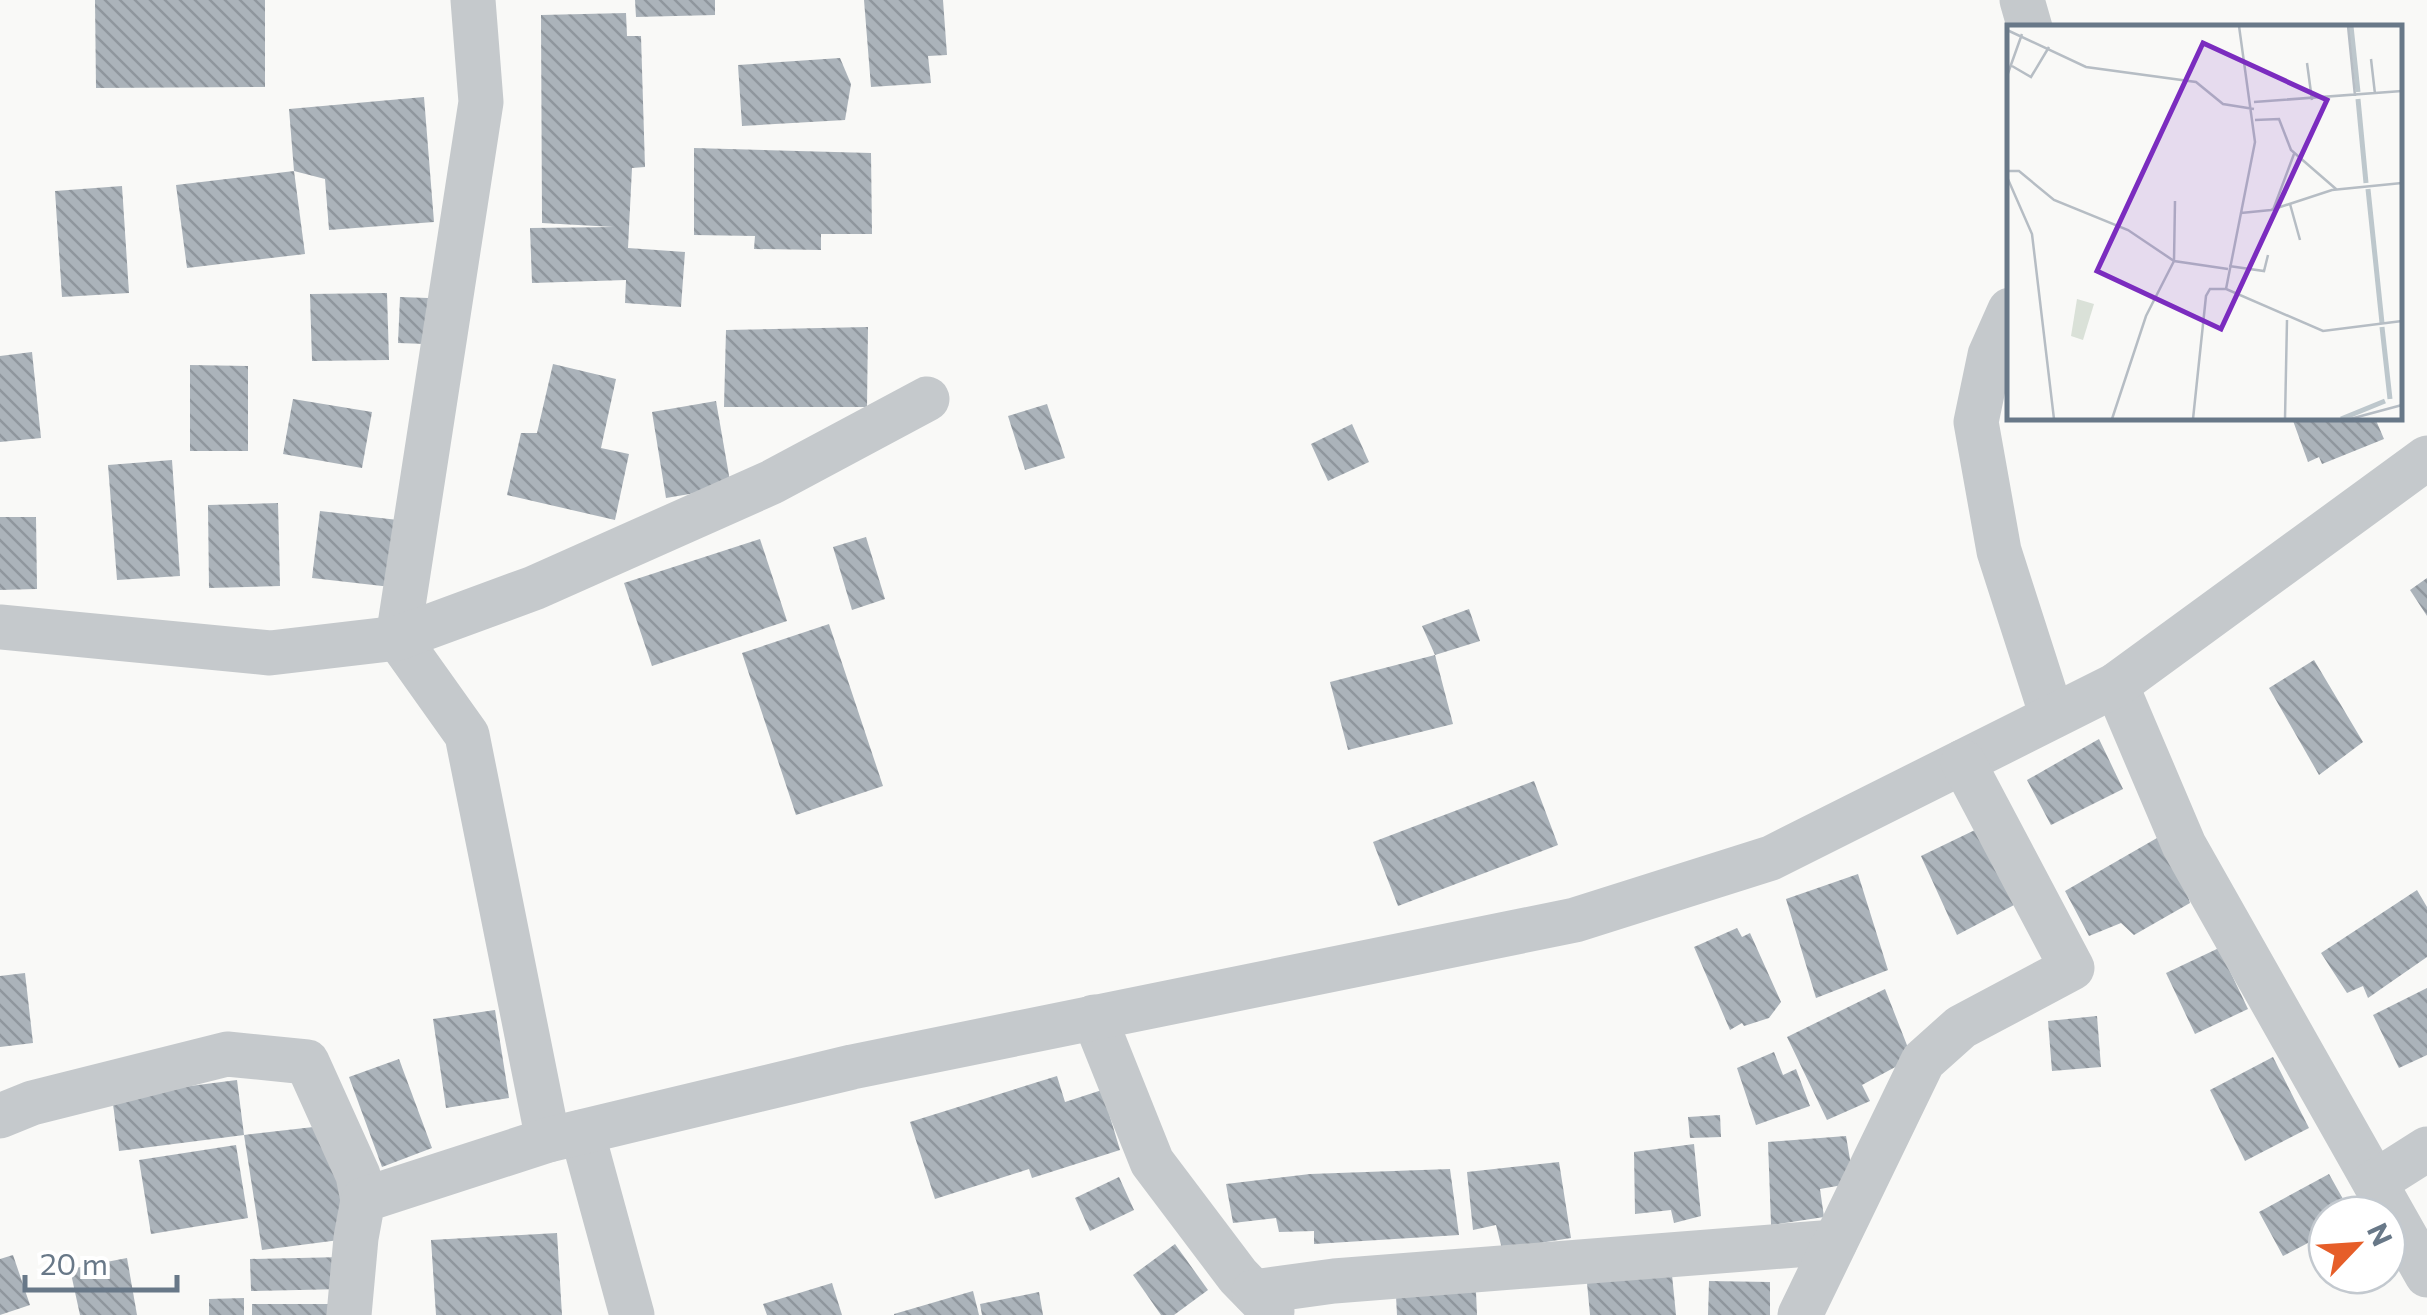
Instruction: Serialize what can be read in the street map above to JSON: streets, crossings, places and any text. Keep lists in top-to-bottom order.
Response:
{
  "scale_bar": "20 m",
  "north": "top right"
}
